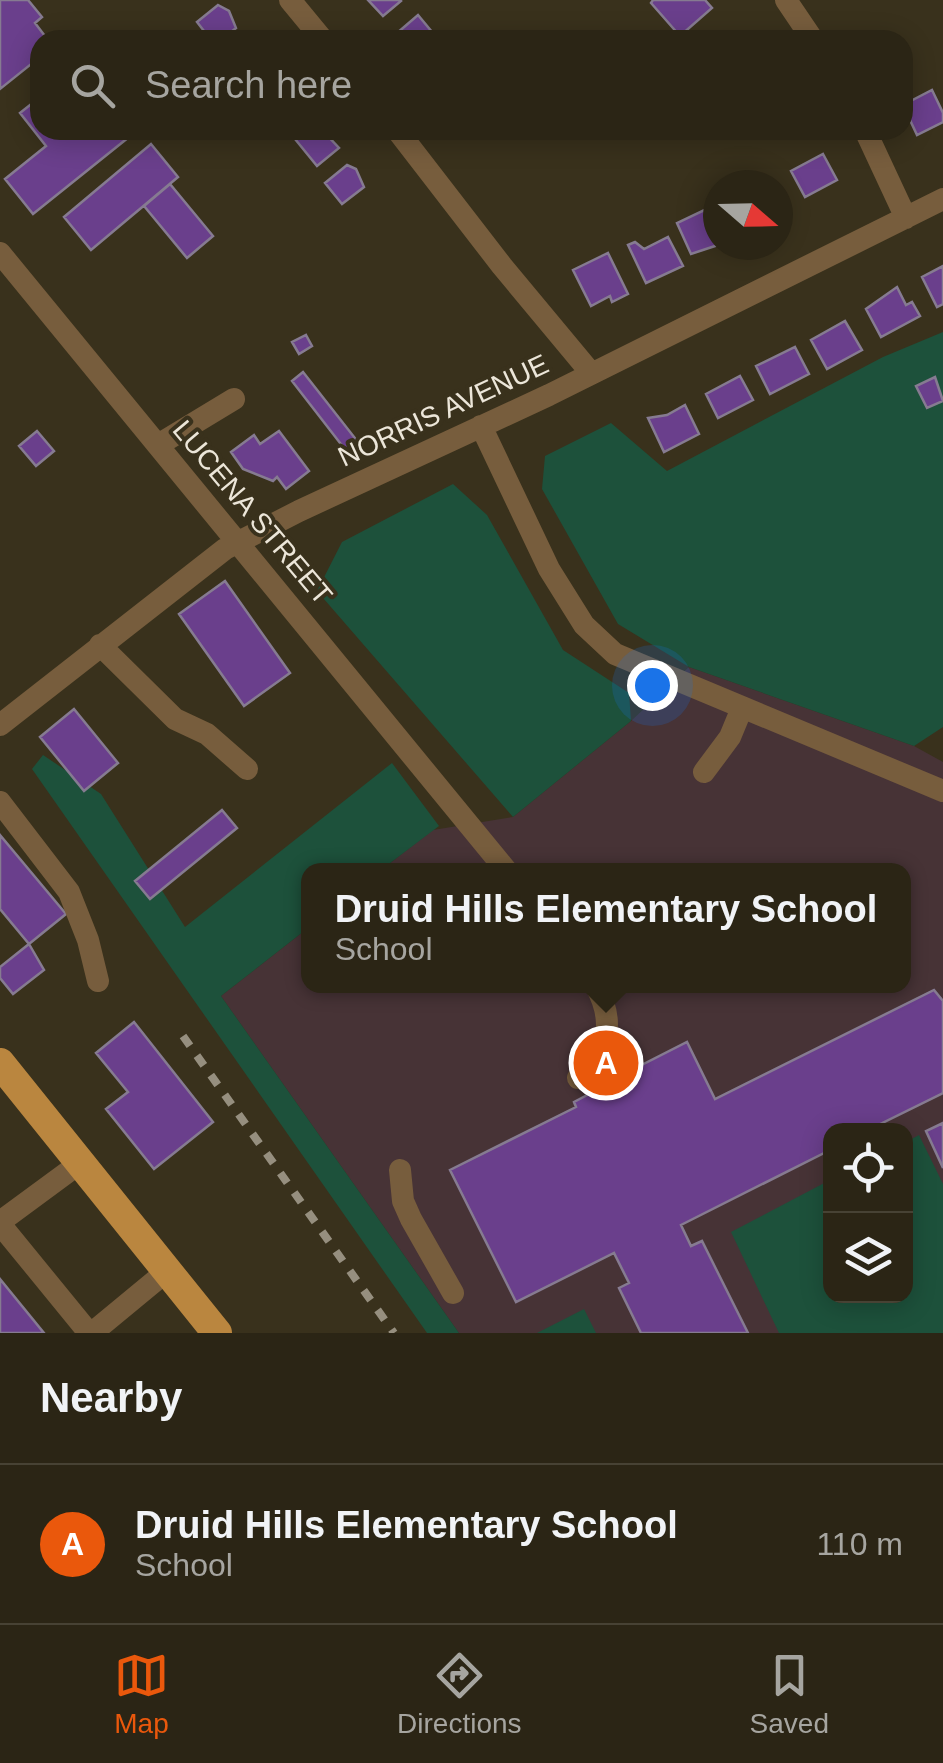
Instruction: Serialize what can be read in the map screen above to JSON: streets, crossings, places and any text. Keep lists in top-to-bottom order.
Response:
{
  "streets": {
    "street": ["NORRIS AVENUE", "LUCENA STREET"]
  },
  "crossings": [
    ["NORRIS AVENUE", "LUCENA STREET"]
  ],
  "north": "right",
  "page": {
    "search": "Search here",
    "popup": ["Druid Hills Elementary School", "School"],
    "pins": "A",
    "heading": "Nearby",
    "list": [
      {
        "mark": "A",
        "name": "Druid Hills Elementary School",
        "note": "School",
        "value": "110 m"
      }
    ],
    "nav": ["Map", "Directions", "Saved"]
  }
}
